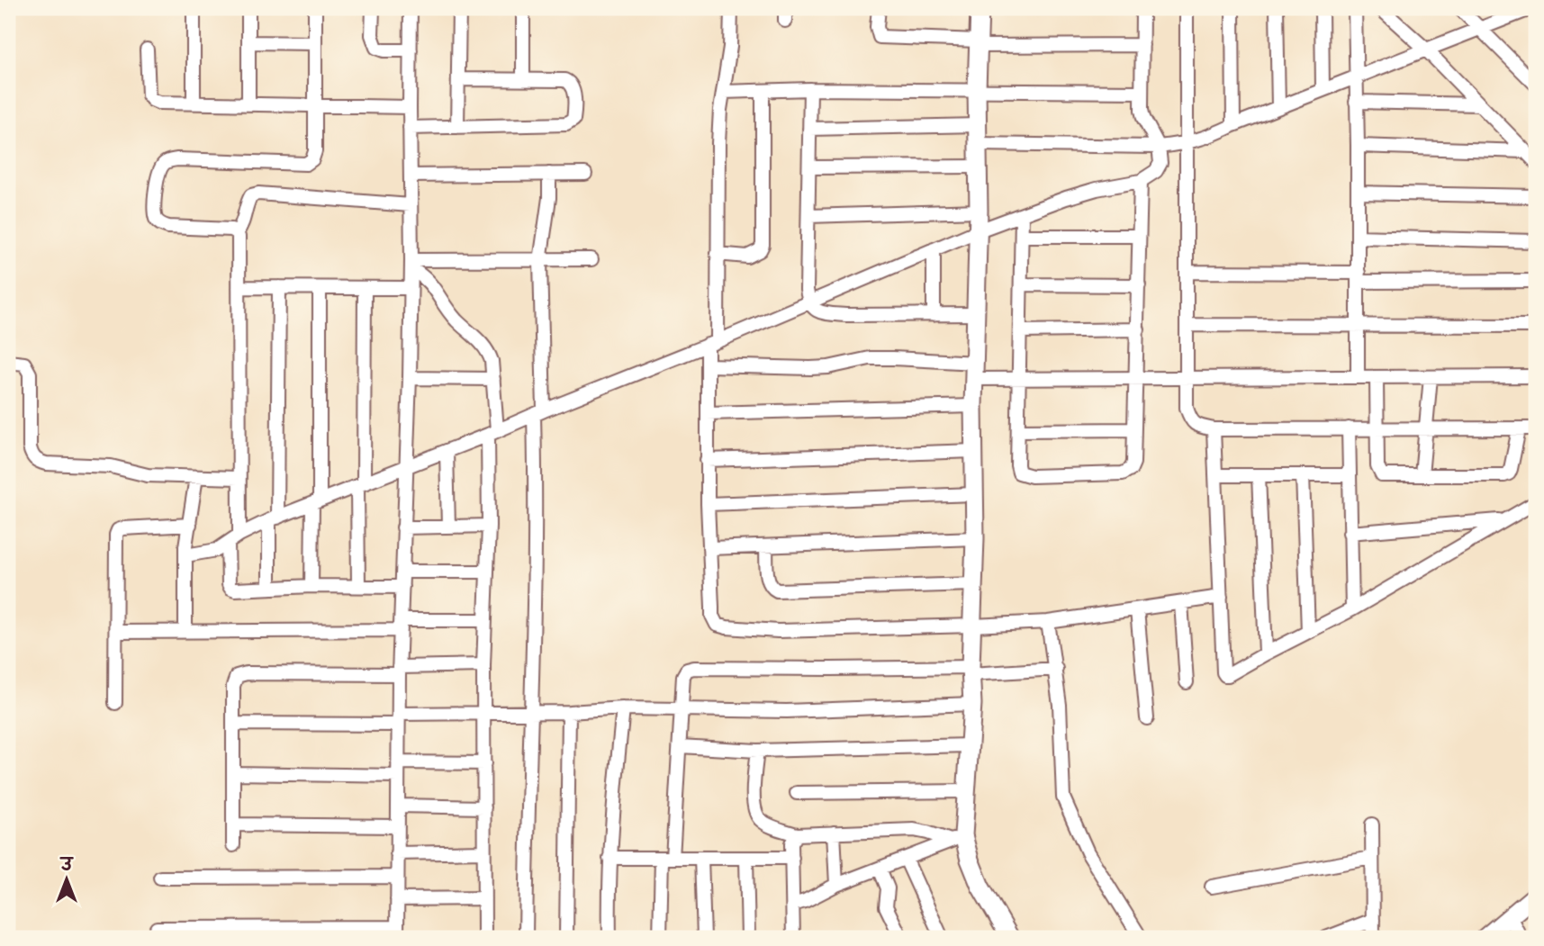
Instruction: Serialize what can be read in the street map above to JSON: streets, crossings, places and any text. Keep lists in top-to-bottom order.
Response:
{
  "north": "top"
}
